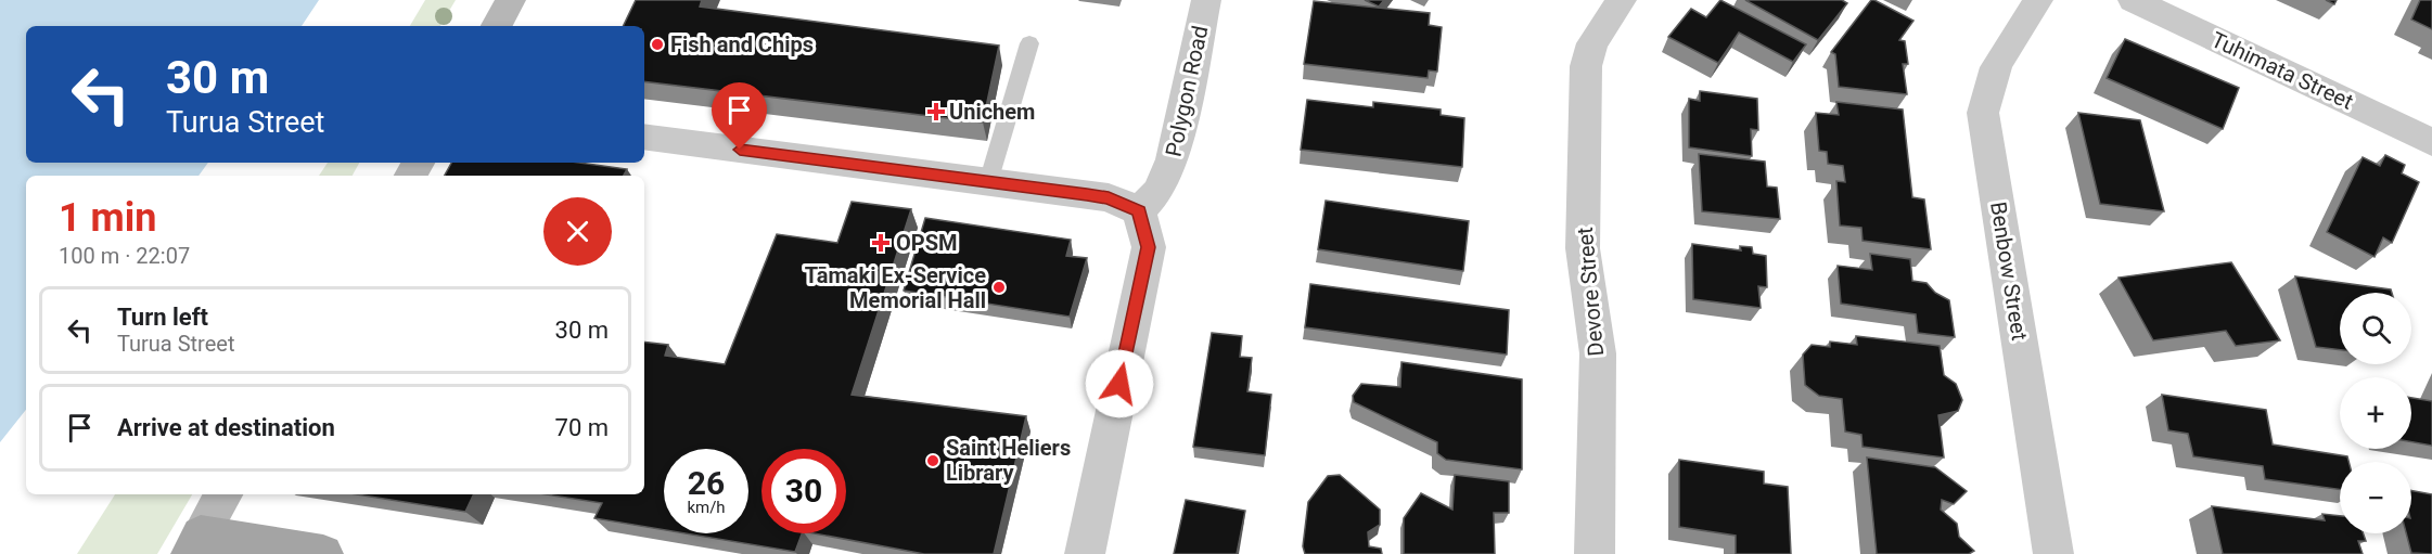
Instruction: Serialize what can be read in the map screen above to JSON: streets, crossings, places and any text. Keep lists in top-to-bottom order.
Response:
{
  "streets": {
    "street": [
      "Tuhimata Street",
      "Polygon Road",
      "Benbow Street",
      "Devore Street"
    ]
  },
  "places": {
    "other": ["Fish and Chips", "Tāmaki Ex-Service Memorial Hall", "Saint Heliers Library"],
    "health": ["Unichem", "OPSM"]
  },
  "page": {
    "turn": ["30 m", "Turua Street"],
    "heading": ["1 min", "100 m · 22:07"],
    "list": [
      {
        "name": "Turn left",
        "note": "Turua Street",
        "value": "30 m"
      },
      {
        "name": "Arrive at destination",
        "value": "70 m"
      }
    ],
    "map_buttons": ["+", "−"],
    "speed": "26 km/h",
    "limit": "30"
  }
}
